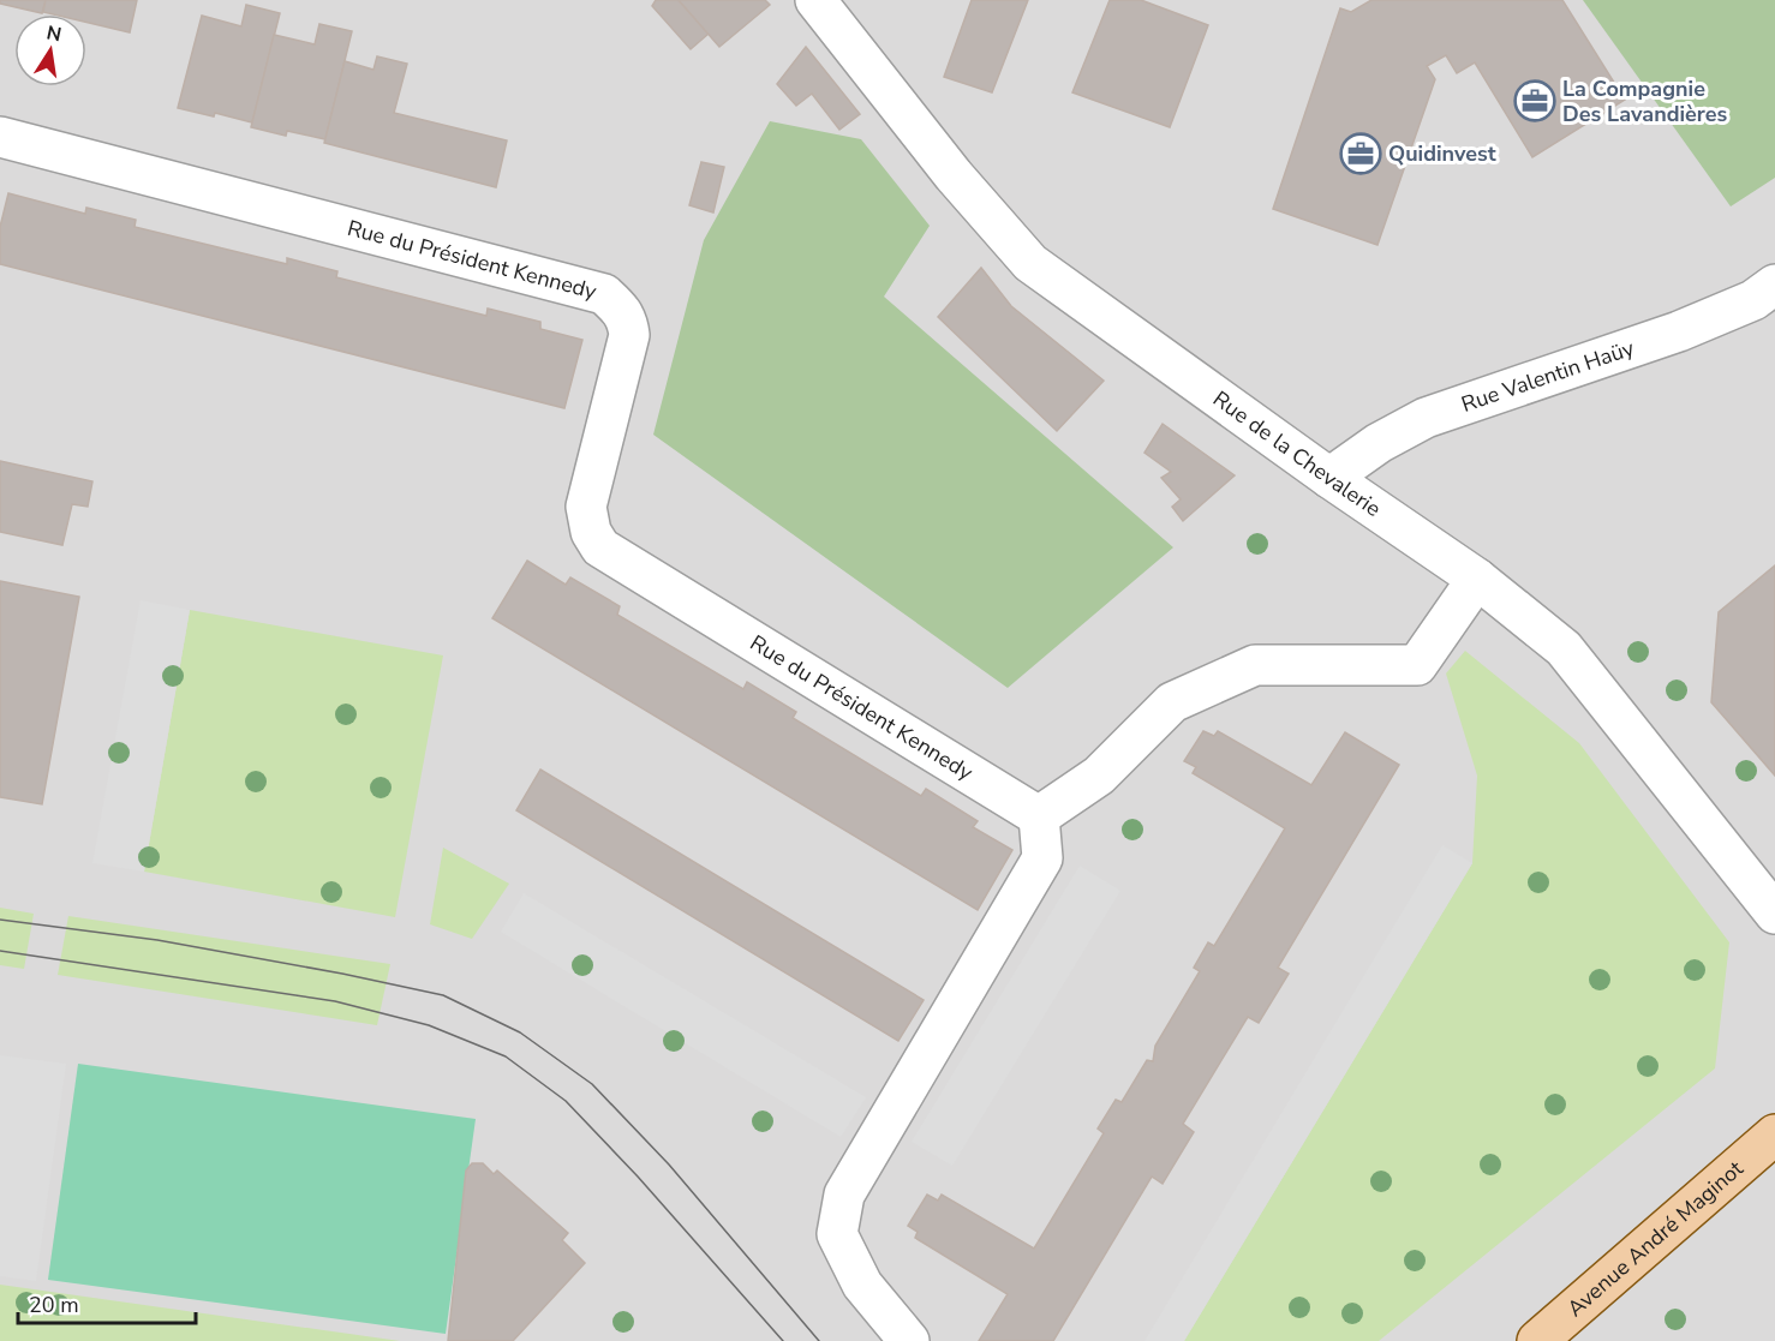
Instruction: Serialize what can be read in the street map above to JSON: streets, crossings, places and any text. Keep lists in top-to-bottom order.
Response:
{
  "streets": {
    "main road": ["Avenue André Maginot"],
    "street": ["Rue du Président Kennedy", "Rue Valentin Haüy", "Rue de la Chevalerie"]
  },
  "crossings": [
    ["Rue Valentin Haüy", "Rue de la Chevalerie"]
  ],
  "places": {
    "office": ["La Compagnie Des Lavandières", "Quidinvest"]
  },
  "scale_bar": "20 m",
  "north": "top"
}
